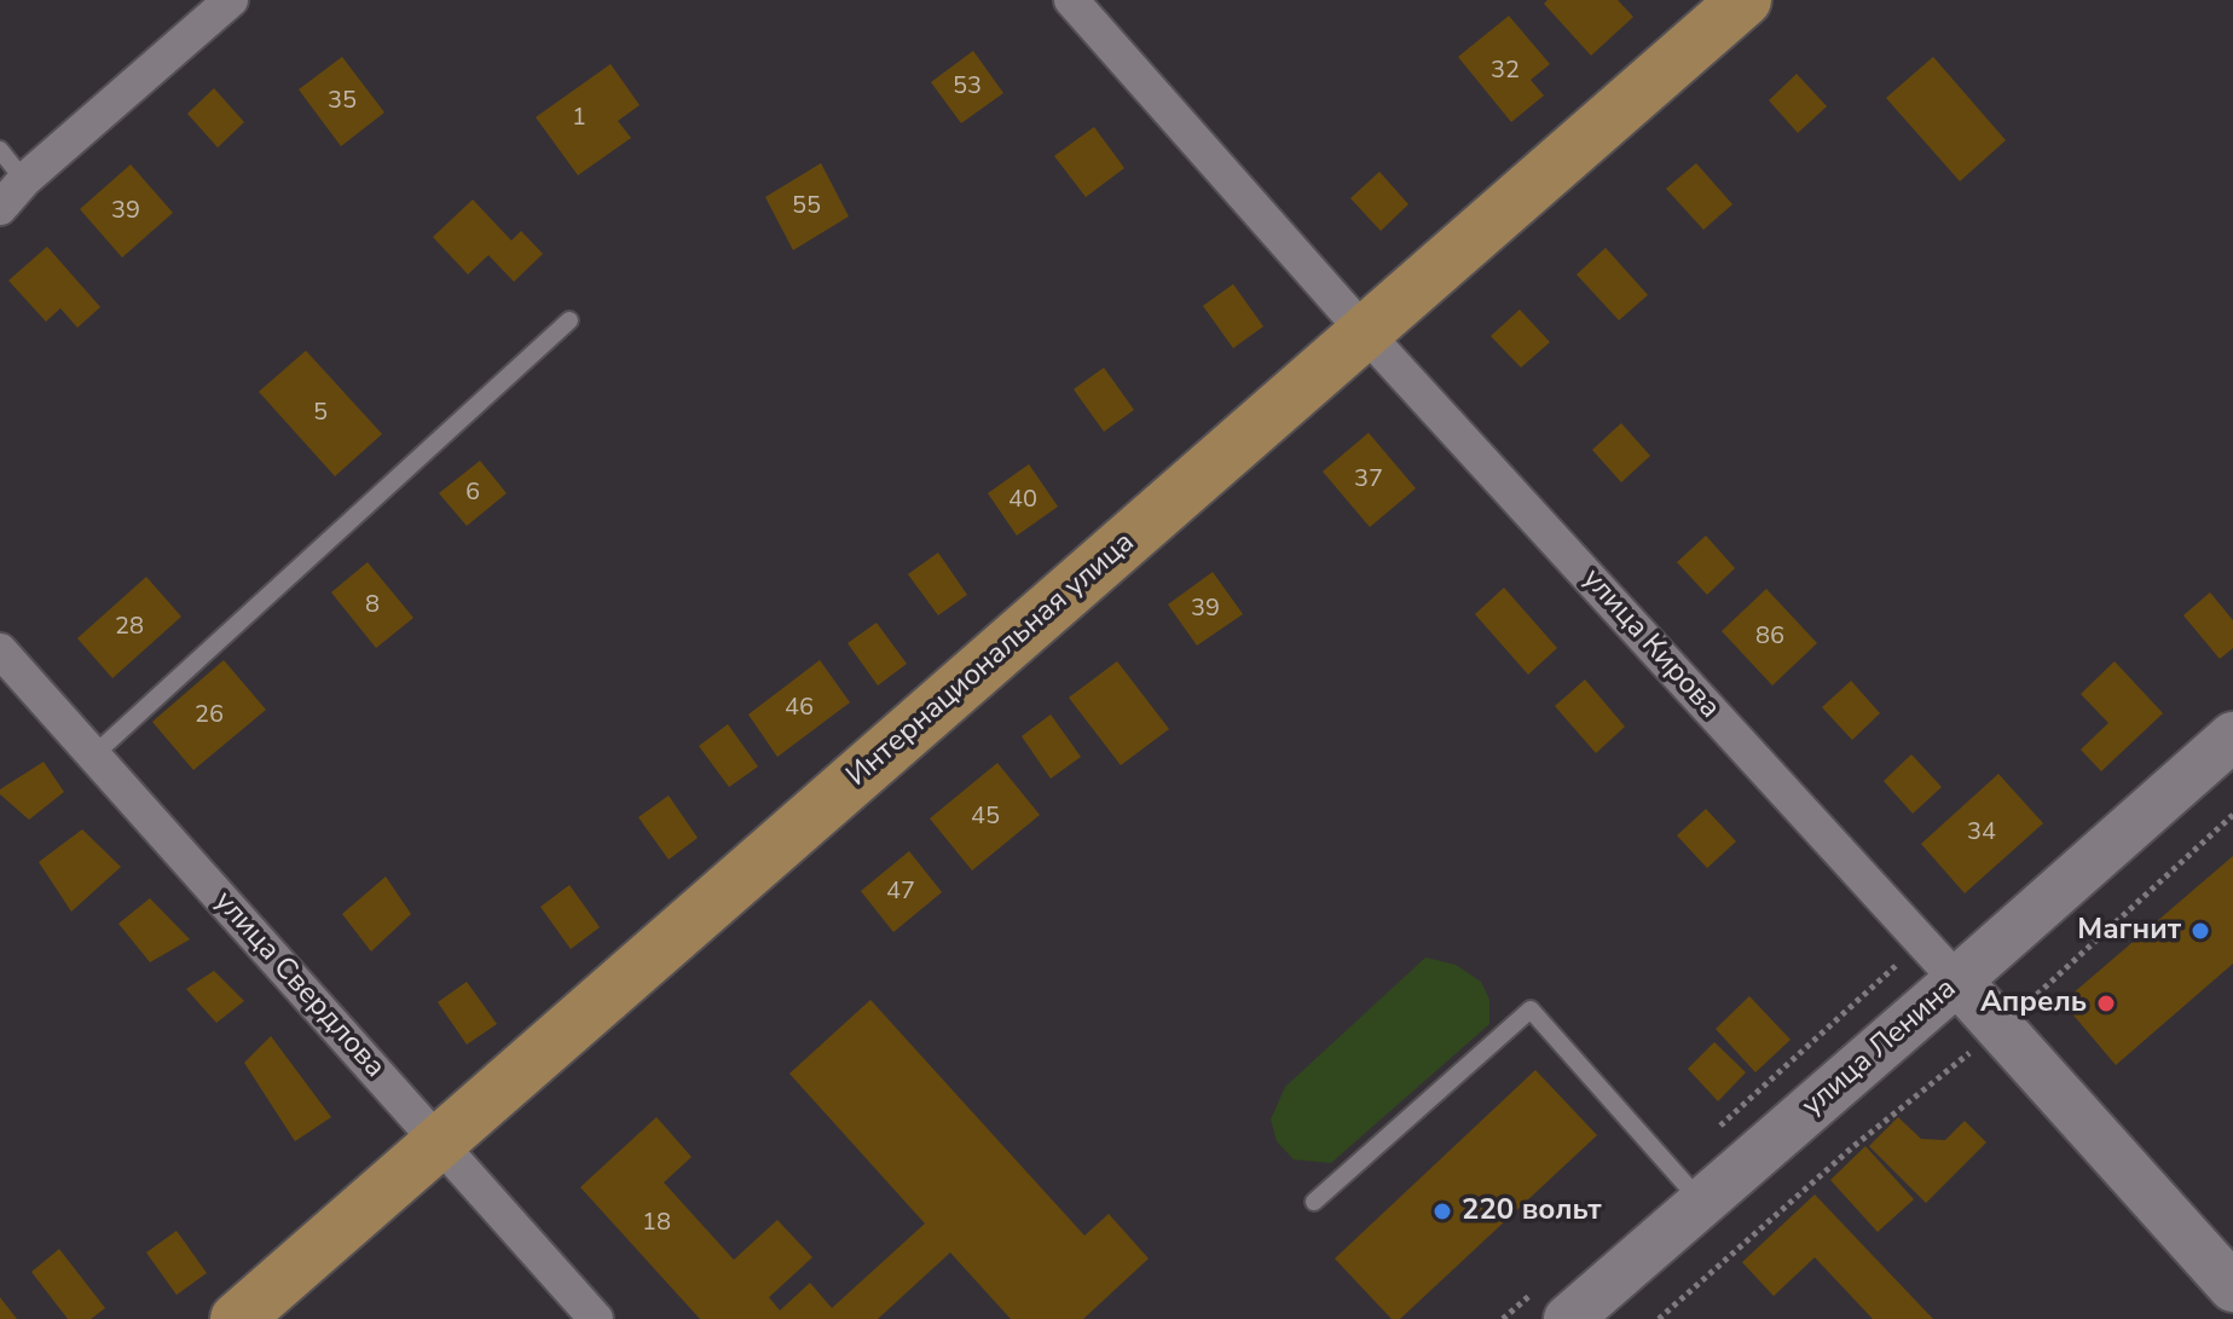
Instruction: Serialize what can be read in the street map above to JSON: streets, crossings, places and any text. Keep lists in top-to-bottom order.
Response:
{
  "streets": {
    "main road": ["улица Кирова", "Интернациональная улица", "улица Ленина"],
    "street": ["улица Свердлова"]
  },
  "crossings": [
    ["улица Кирова", "Интернациональная улица"],
    ["улица Кирова", "улица Ленина"],
    ["Интернациональная улица", "улица Свердлова"]
  ],
  "places": ["Магнит", "Апрель", "220 вольт"],
  "house_numbers": [
    "32",
    "53",
    "35",
    "1",
    "55",
    "39",
    "5",
    "37",
    "6",
    "40",
    "8",
    "39",
    "28",
    "86",
    "46",
    "26",
    "45",
    "34",
    "47",
    "18"
  ]
}
